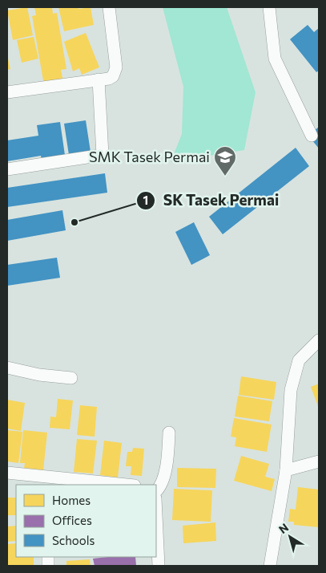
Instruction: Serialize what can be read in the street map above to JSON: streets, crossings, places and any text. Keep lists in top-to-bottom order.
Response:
{
  "places": {
    "school or university": ["SMK Tasek Permai"],
    "other": ["SK Tasek Permai"]
  },
  "legend": ["Homes", "Offices", "Schools"],
  "north": "top left"
}
